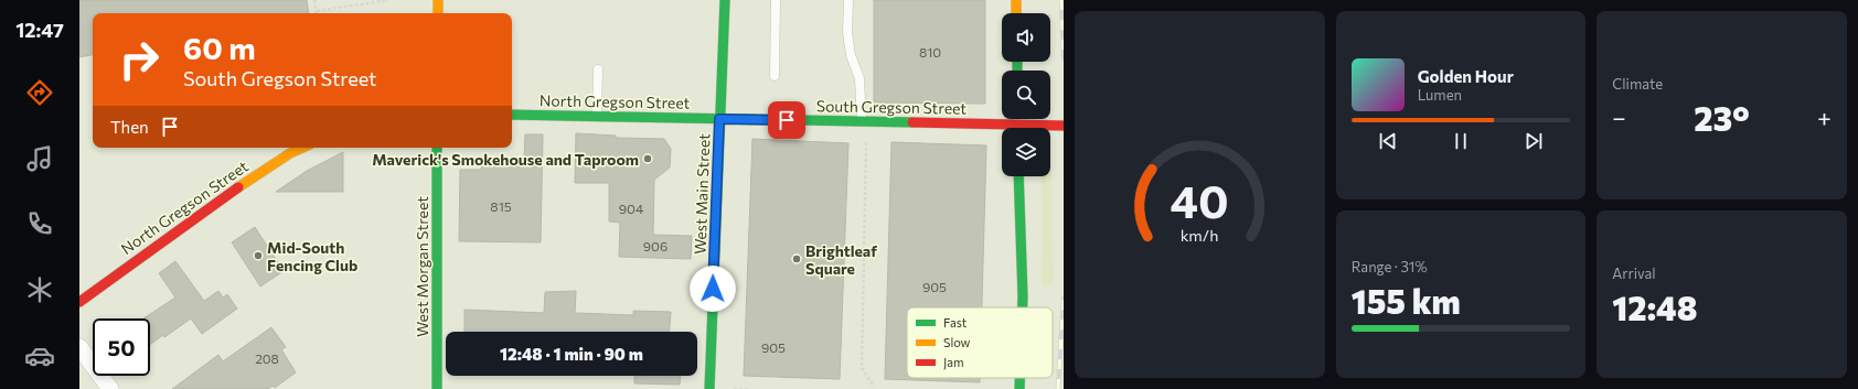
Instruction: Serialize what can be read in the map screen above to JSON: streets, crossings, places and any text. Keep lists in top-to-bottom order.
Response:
{
  "streets": {
    "main road": [
      "North Gregson Street",
      "South Gregson Street",
      "West Main Street",
      "West Morgan Street"
    ]
  },
  "crossings": [
    ["North Gregson Street", "South Gregson Street"],
    ["North Gregson Street", "West Main Street"],
    ["South Gregson Street", "West Main Street"]
  ],
  "places": ["Maverick's Smokehouse and Taproom", "Mid-South Fencing Club", "Brightleaf Square"],
  "house_numbers": [
    "810",
    "815",
    "904",
    "906",
    "905",
    "905",
    "208"
  ],
  "legend": ["Fast", "Slow", "Jam"],
  "page": {
    "tabs": "12:47",
    "tile": [
      "Climate",
      ["Range · 31%", "155 km"],
      ["Arrival", "12:48"]
    ],
    "turn": ["60 m", "South Gregson Street"],
    "song": ["Golden Hour", "Lumen"],
    "heat": ["−", "23°", "+"],
    "then": "Then",
    "limit": "50",
    "trip": "12:48 · 1 min · 90 m",
    "gauge": ["40", "km/h"]
  }
}
